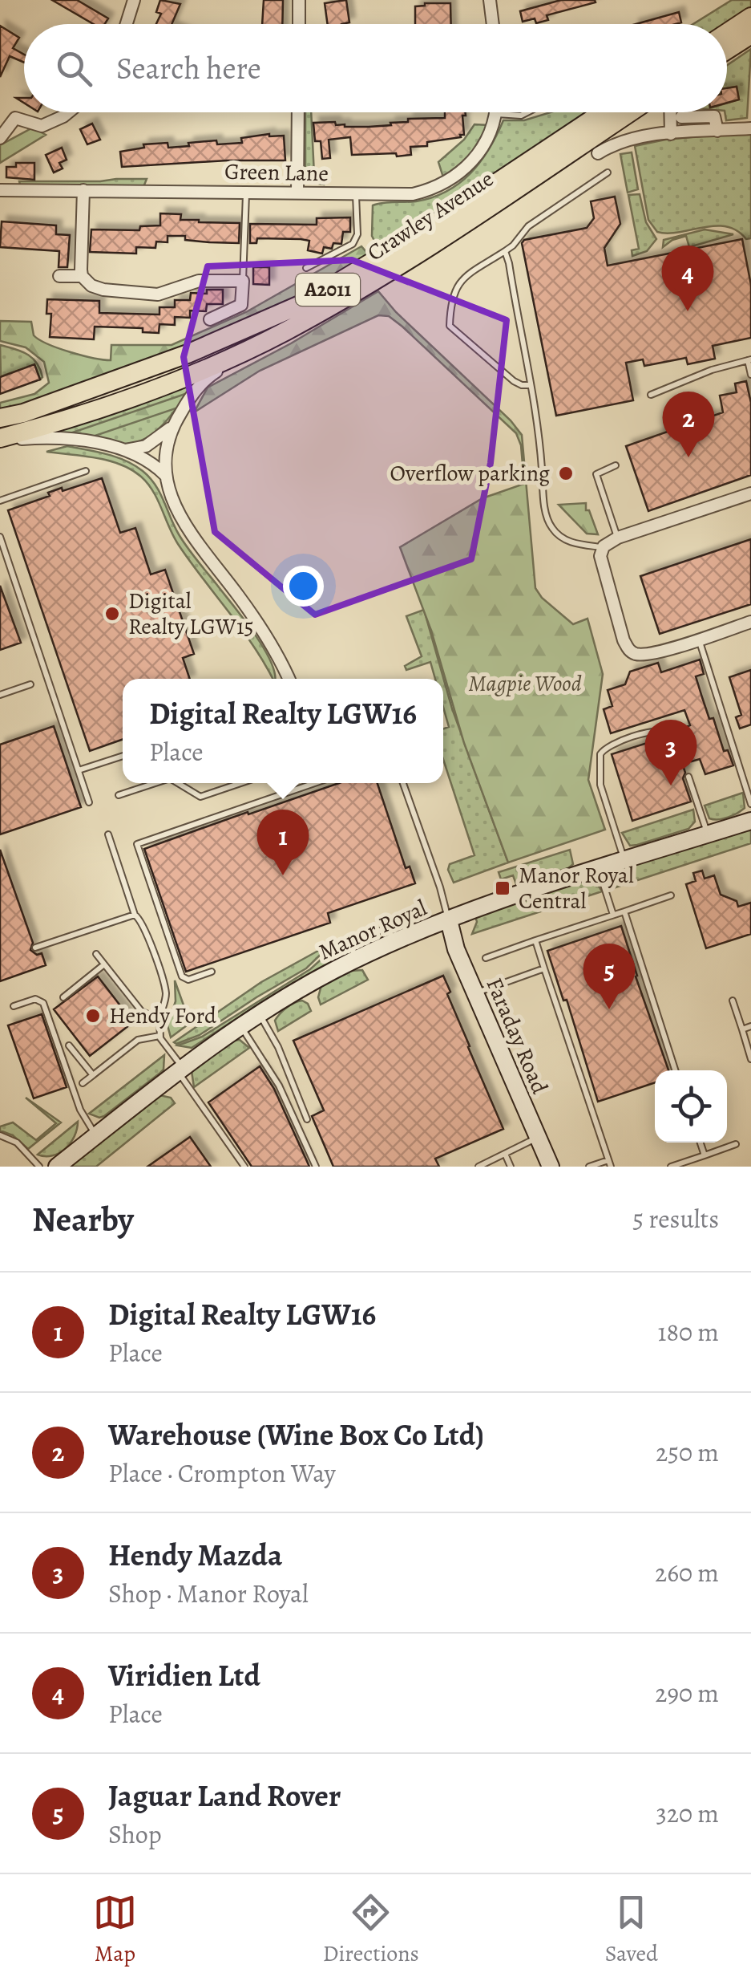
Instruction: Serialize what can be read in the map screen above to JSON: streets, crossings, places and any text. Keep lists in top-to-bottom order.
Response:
{
  "streets": {
    "main road": ["Crawley Avenue", "A2011"],
    "street": ["Green Lane", "Manor Royal", "Faraday Road"]
  },
  "crossings": [
    ["Manor Royal", "Faraday Road"]
  ],
  "parks": ["Magpie Wood"],
  "places": {
    "other": ["Overflow parking", "Digital Realty LGW15", "Hendy Ford"],
    "transit": ["Manor Royal Central"]
  },
  "page": {
    "search": "Search here",
    "pins": [
      "4",
      "2",
      "3",
      "1",
      "5"
    ],
    "popup": ["Digital Realty LGW16", "Place"],
    "heading": ["Nearby", "5 results"],
    "list": [
      {
        "mark": "1",
        "name": "Digital Realty LGW16",
        "note": "Place",
        "value": "180 m"
      },
      {
        "mark": "2",
        "name": "Warehouse (Wine Box Co Ltd)",
        "note": "Place · Crompton Way",
        "value": "250 m"
      },
      {
        "mark": "3",
        "name": "Hendy Mazda",
        "note": "Shop · Manor Royal",
        "value": "260 m"
      },
      {
        "mark": "4",
        "name": "Viridien Ltd",
        "note": "Place",
        "value": "290 m"
      },
      {
        "mark": "5",
        "name": "Jaguar Land Rover",
        "note": "Shop",
        "value": "320 m"
      }
    ],
    "nav": ["Map", "Directions", "Saved"]
  }
}
